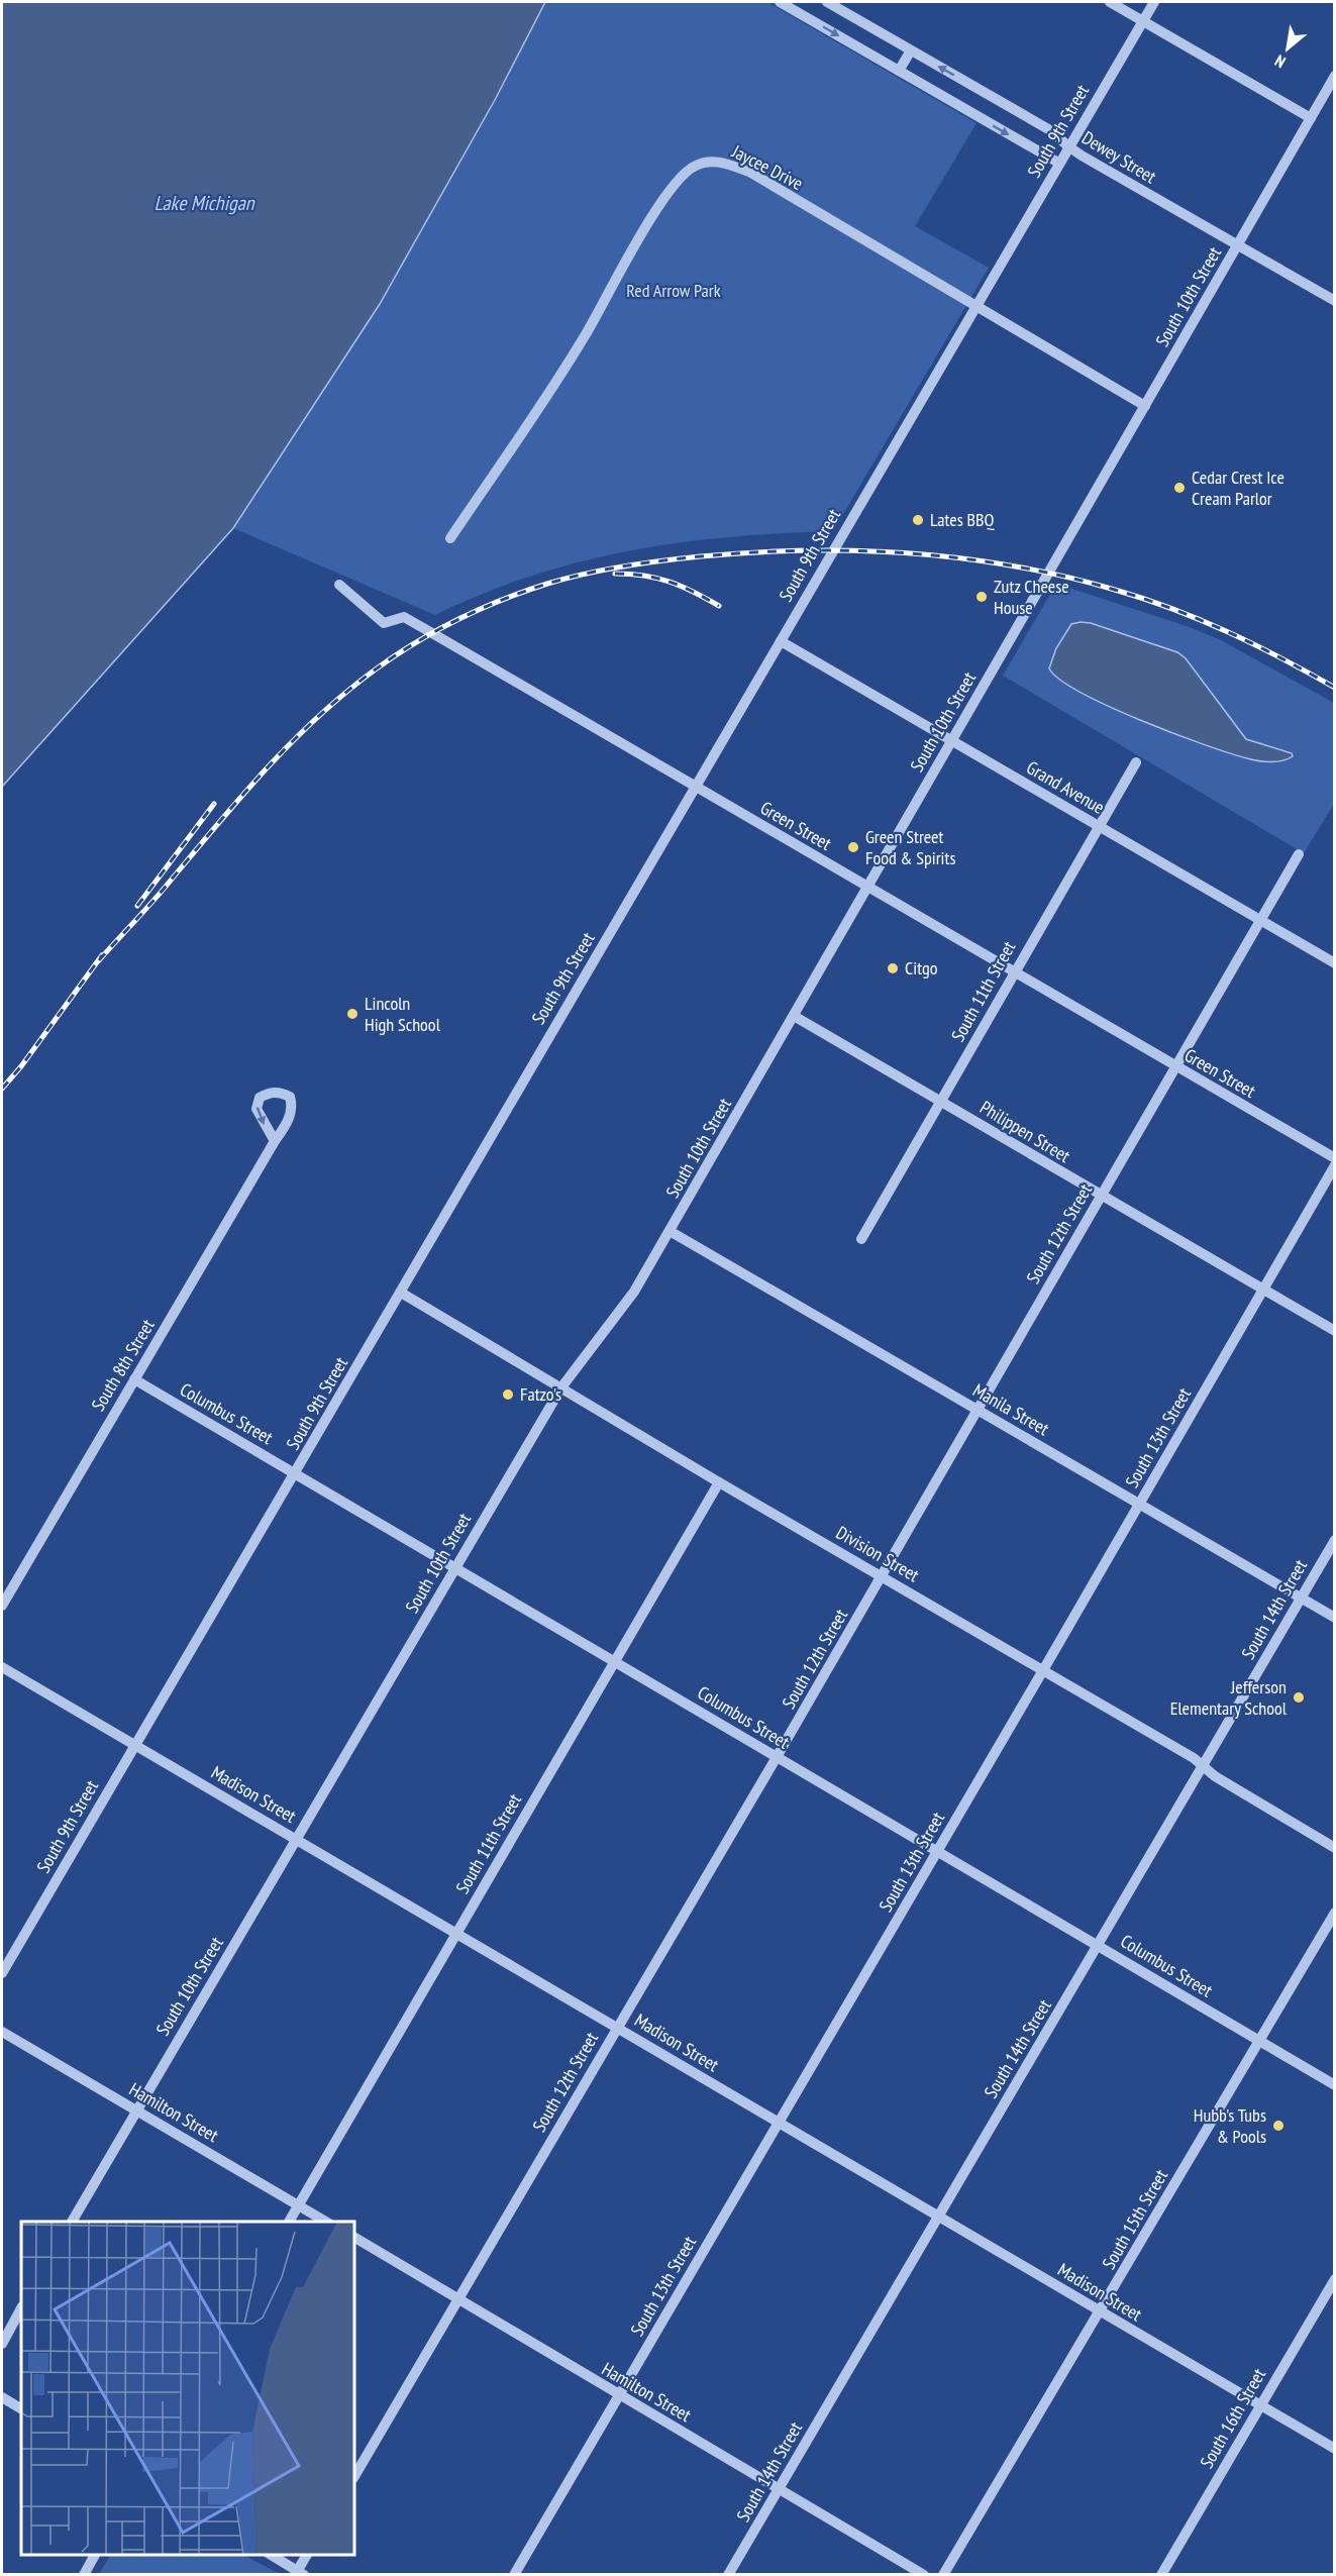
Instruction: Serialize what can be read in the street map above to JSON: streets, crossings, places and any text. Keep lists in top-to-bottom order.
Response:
{
  "streets": {
    "street": [
      "South 9th Street",
      "Dewey Street",
      "Jaycee Drive",
      "South 10th Street",
      "Grand Avenue",
      "Green Street",
      "South 11th Street",
      "Philippen Street",
      "South 12th Street",
      "South 8th Street",
      "Manila Street",
      "Columbus Street",
      "South 13th Street",
      "Division Street",
      "South 14th Street",
      "Madison Street",
      "Hamilton Street",
      "South 15th Street",
      "South 16th Street"
    ]
  },
  "crossings": [
    ["South 9th Street", "Dewey Street"],
    ["South 9th Street", "Jaycee Drive"],
    ["South 9th Street", "Grand Avenue"],
    ["South 9th Street", "Green Street"],
    ["South 9th Street", "Columbus Street"],
    ["South 9th Street", "Division Street"],
    ["South 9th Street", "Madison Street"],
    ["Dewey Street", "South 10th Street"],
    ["Jaycee Drive", "South 10th Street"],
    ["South 10th Street", "Grand Avenue"],
    ["South 10th Street", "Green Street"],
    ["South 10th Street", "Philippen Street"],
    ["South 10th Street", "Manila Street"],
    ["South 10th Street", "Columbus Street"],
    ["South 10th Street", "Division Street"],
    ["South 10th Street", "Madison Street"],
    ["South 10th Street", "Hamilton Street"],
    ["Grand Avenue", "South 11th Street"],
    ["Grand Avenue", "South 12th Street"],
    ["Green Street", "South 11th Street"],
    ["Green Street", "South 12th Street"],
    ["South 11th Street", "Philippen Street"],
    ["South 11th Street", "Columbus Street"],
    ["South 11th Street", "Division Street"],
    ["South 11th Street", "Madison Street"],
    ["South 11th Street", "Hamilton Street"],
    ["Philippen Street", "South 12th Street"],
    ["Philippen Street", "South 13th Street"],
    ["South 12th Street", "Manila Street"],
    ["South 12th Street", "Columbus Street"],
    ["South 12th Street", "Division Street"],
    ["South 12th Street", "Madison Street"],
    ["South 12th Street", "Hamilton Street"],
    ["South 8th Street", "Columbus Street"],
    ["Manila Street", "South 13th Street"],
    ["Manila Street", "South 14th Street"],
    ["Columbus Street", "South 13th Street"],
    ["Columbus Street", "South 14th Street"],
    ["Columbus Street", "South 15th Street"],
    ["South 13th Street", "Division Street"],
    ["South 13th Street", "Madison Street"],
    ["South 13th Street", "Hamilton Street"],
    ["Division Street", "South 14th Street"],
    ["South 14th Street", "Madison Street"],
    ["South 14th Street", "Hamilton Street"],
    ["Madison Street", "South 15th Street"],
    ["Madison Street", "South 16th Street"]
  ],
  "water": ["Lake Michigan"],
  "parks": ["Red Arrow Park"],
  "places": [
    "Cedar Crest Ice Cream Parlor",
    "Lates BBQ",
    "Zutz Cheese House",
    "Green Street Food & Spirits",
    "Citgo",
    "Lincoln High School",
    "Fatzo's",
    "Jefferson Elementary School",
    "Hubb's Tubs & Pools"
  ],
  "north": "bottom left"
}
